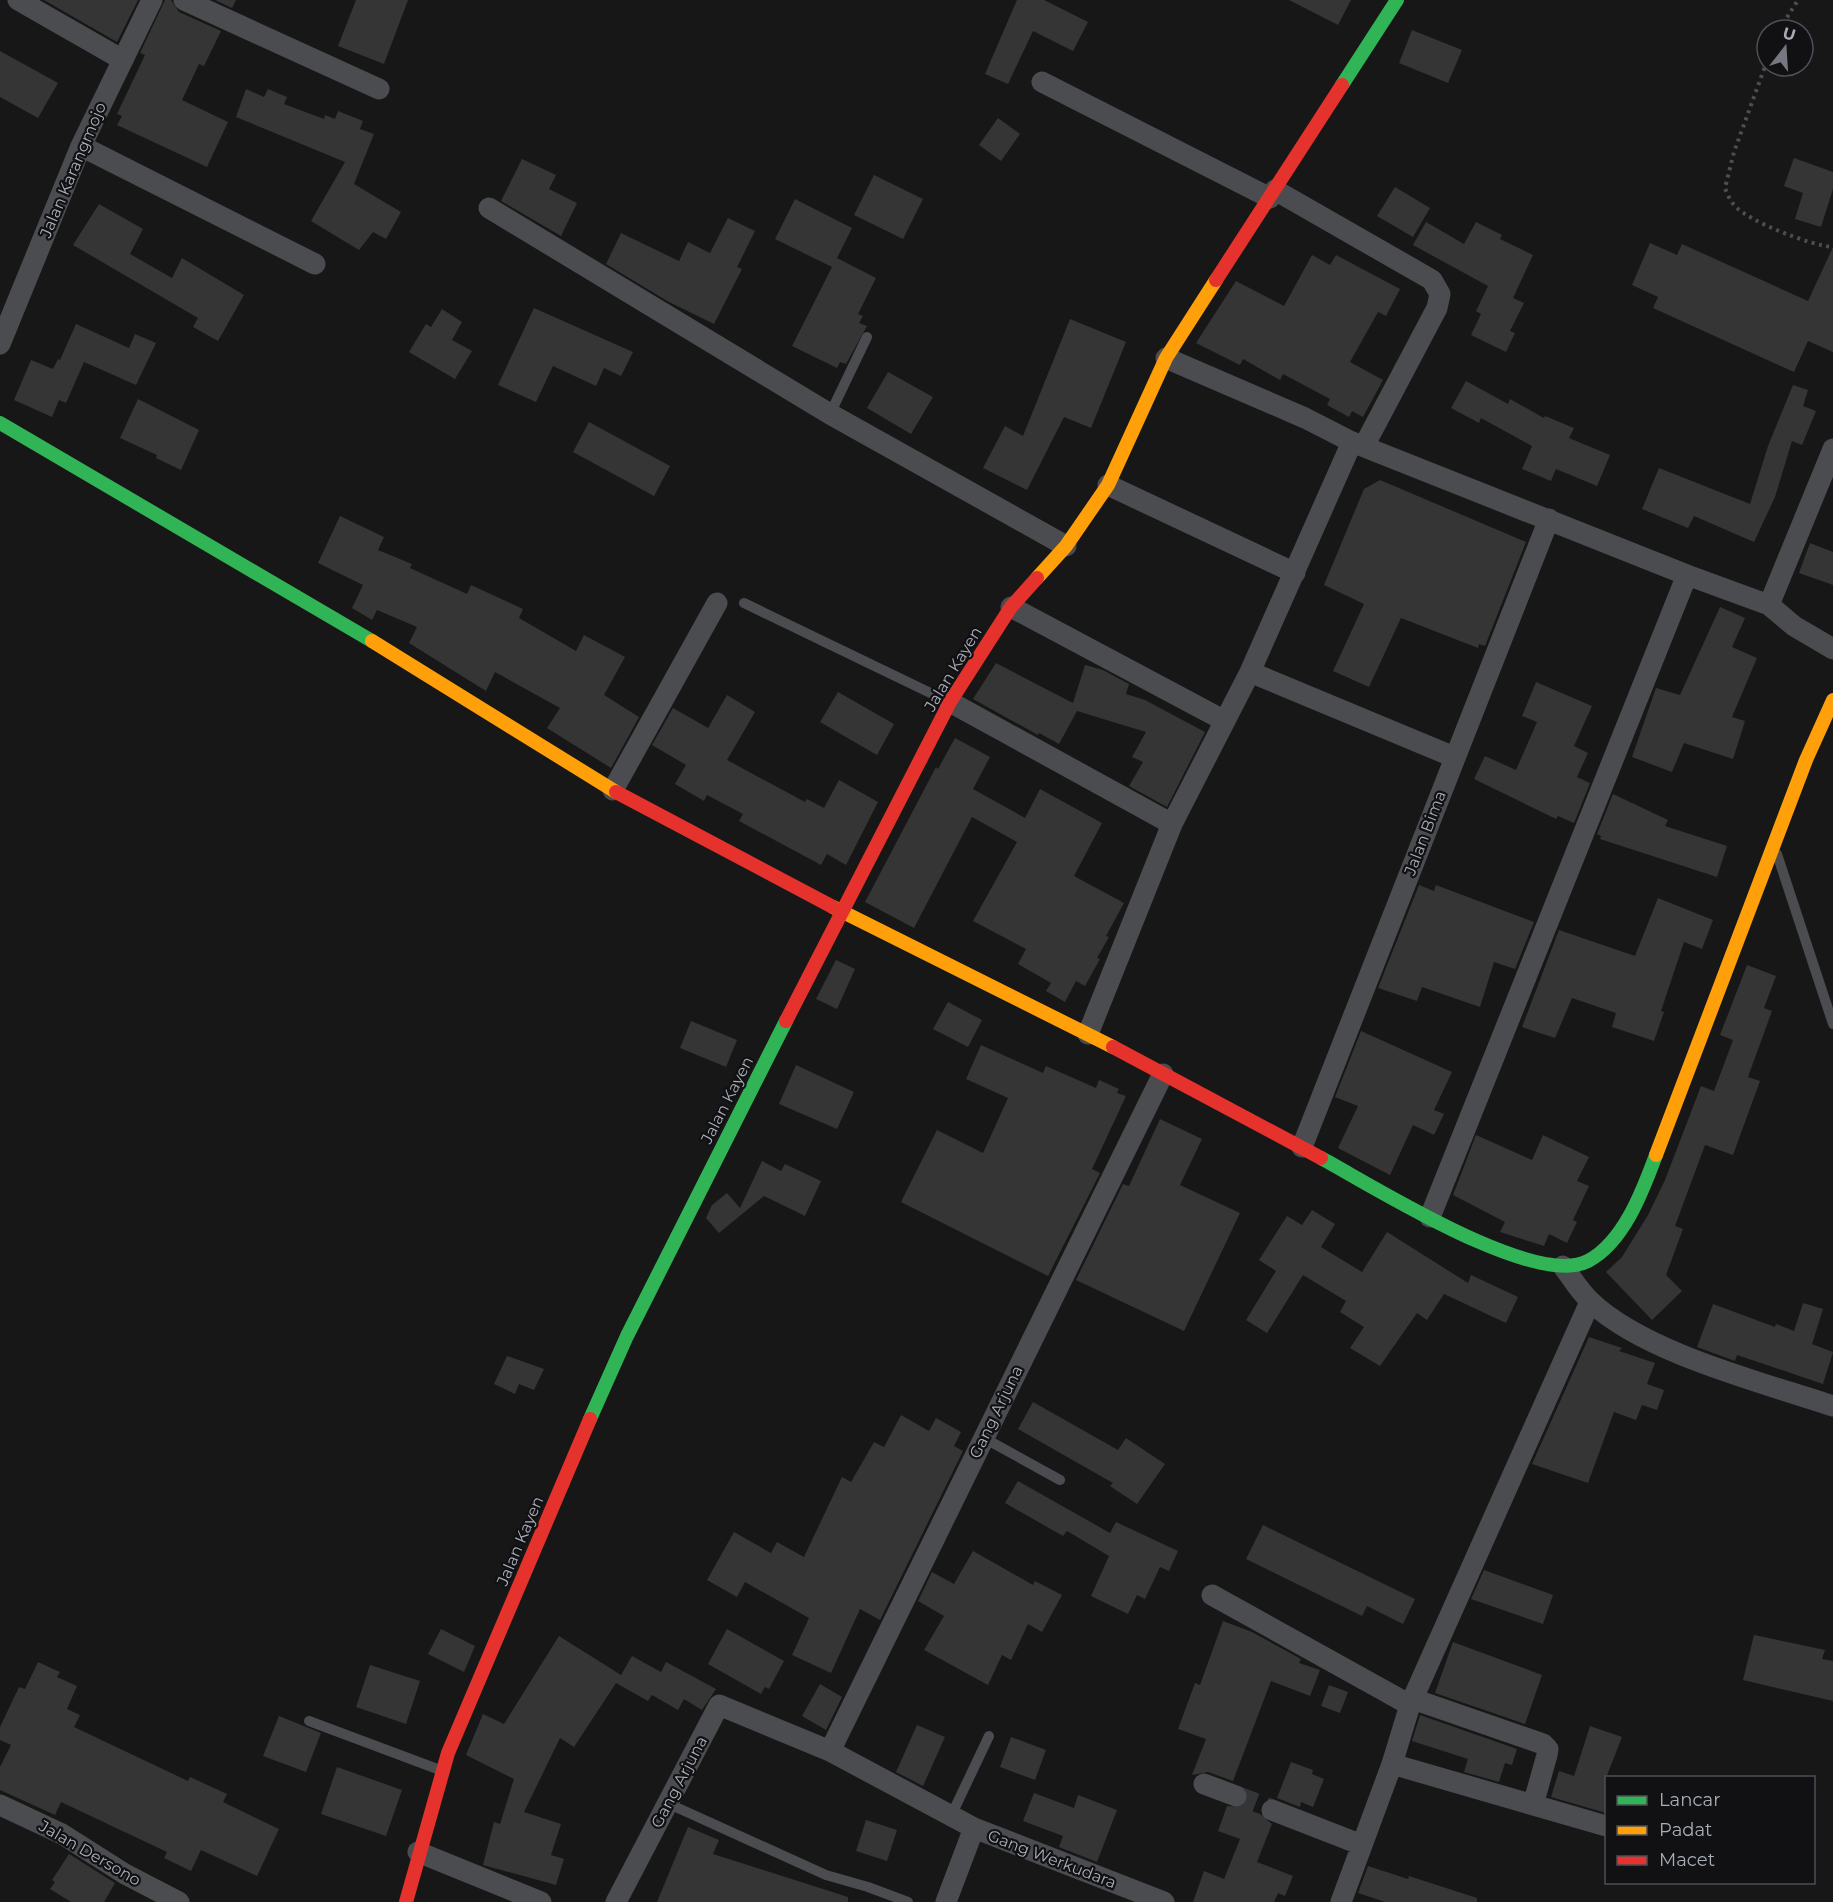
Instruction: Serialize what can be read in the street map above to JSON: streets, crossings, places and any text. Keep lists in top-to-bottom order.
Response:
{
  "streets": {
    "main road": ["Jalan Kayen"],
    "street": [
      "Jalan Karangmojo",
      "Jalan Bima",
      "Gang Arjuna",
      "Jalan Dersono",
      "Gang Werkudara"
    ]
  },
  "crossings": [
    ["Gang Arjuna", "Gang Werkudara"]
  ],
  "legend": ["Lancar", "Padat", "Macet"],
  "north": "top"
}
